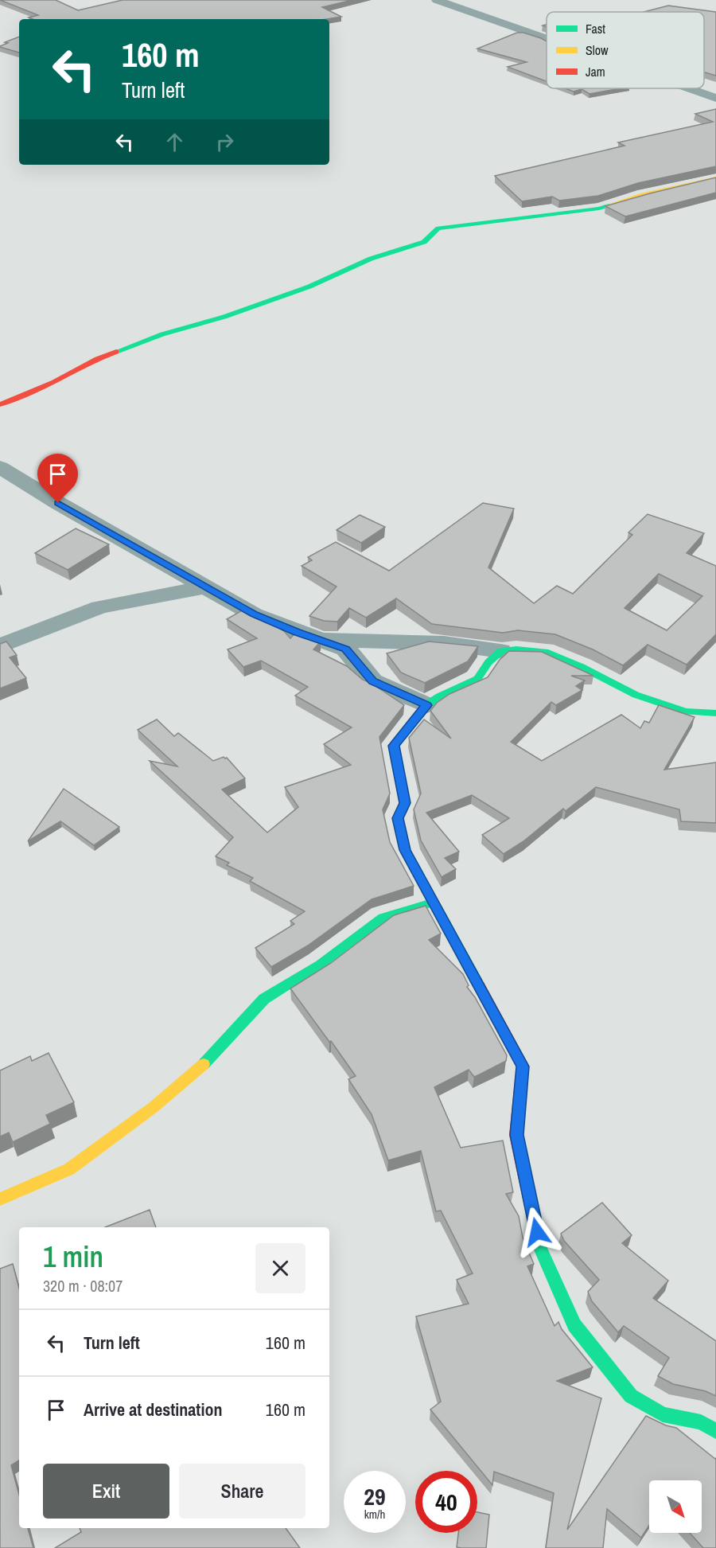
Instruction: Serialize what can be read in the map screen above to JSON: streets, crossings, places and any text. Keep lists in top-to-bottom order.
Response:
{
  "legend": ["Fast", "Slow", "Jam"],
  "north": "bottom right",
  "page": {
    "turn": ["160 m", "Turn left"],
    "heading": ["1 min", "320 m · 08:07"],
    "list": [
      {
        "name": "Turn left",
        "value": "160 m"
      },
      {
        "name": "Arrive at destination",
        "value": "160 m"
      }
    ],
    "buttons": ["Exit", "Share"],
    "speed": "29 km/h",
    "limit": "40"
  }
}
